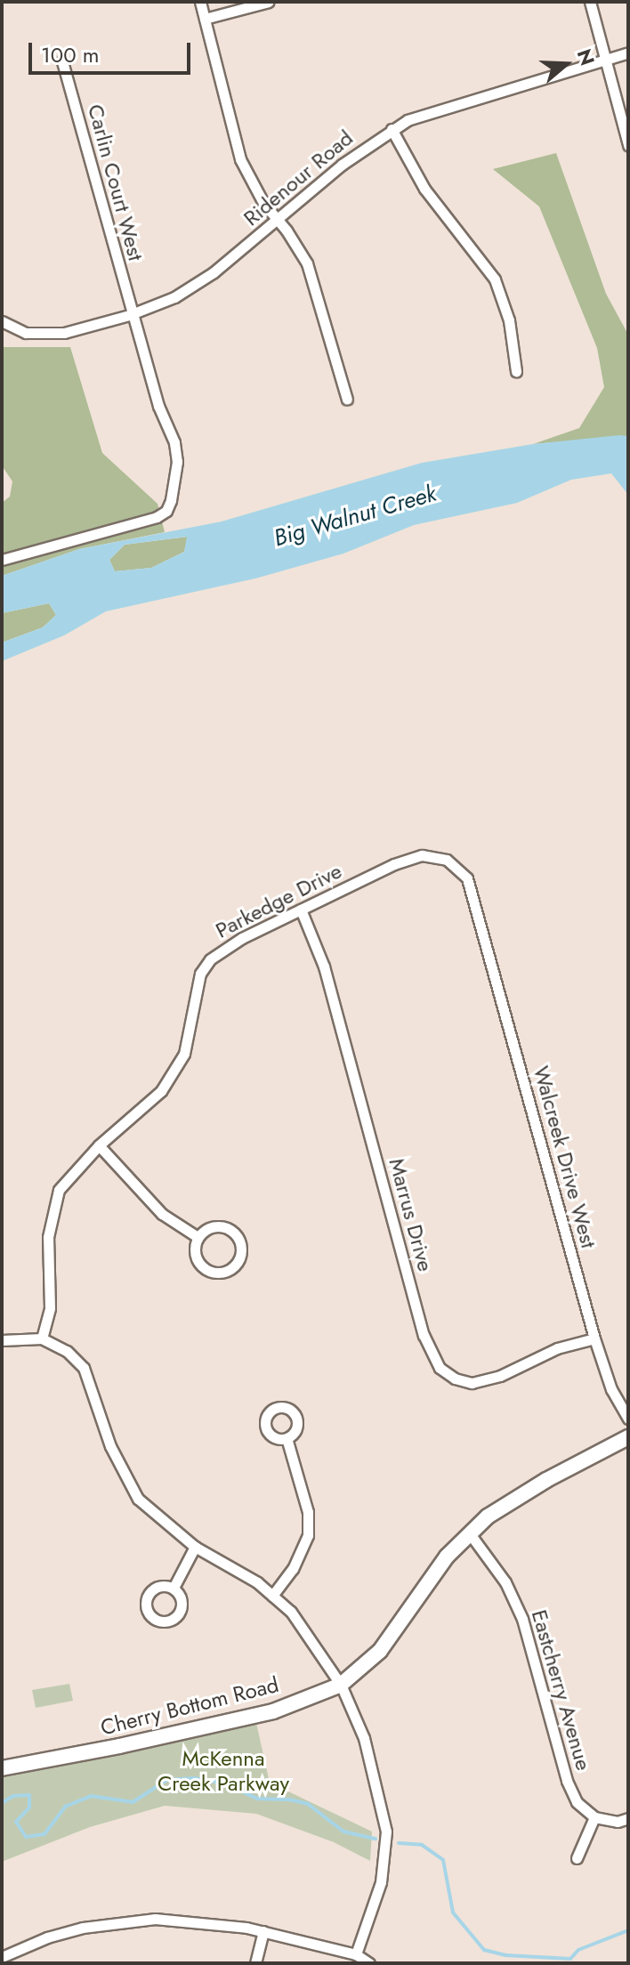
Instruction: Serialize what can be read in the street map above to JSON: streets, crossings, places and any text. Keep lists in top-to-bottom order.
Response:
{
  "streets": {
    "main road": ["Cherry Bottom Road"],
    "street": [
      "Ridenour Road",
      "Carlin Court West",
      "Parkedge Drive",
      "Walcreek Drive West",
      "Marrus Drive",
      "Eastcherry Avenue"
    ]
  },
  "crossings": [
    ["Ridenour Road", "Carlin Court West"],
    ["Parkedge Drive", "Walcreek Drive West"],
    ["Parkedge Drive", "Marrus Drive"],
    ["Walcreek Drive West", "Marrus Drive"],
    ["Eastcherry Avenue", "Cherry Bottom Road"]
  ],
  "water": ["Big Walnut Creek"],
  "parks": ["McKenna Creek Parkway"],
  "scale_bar": "100 m",
  "north": "right"
}
